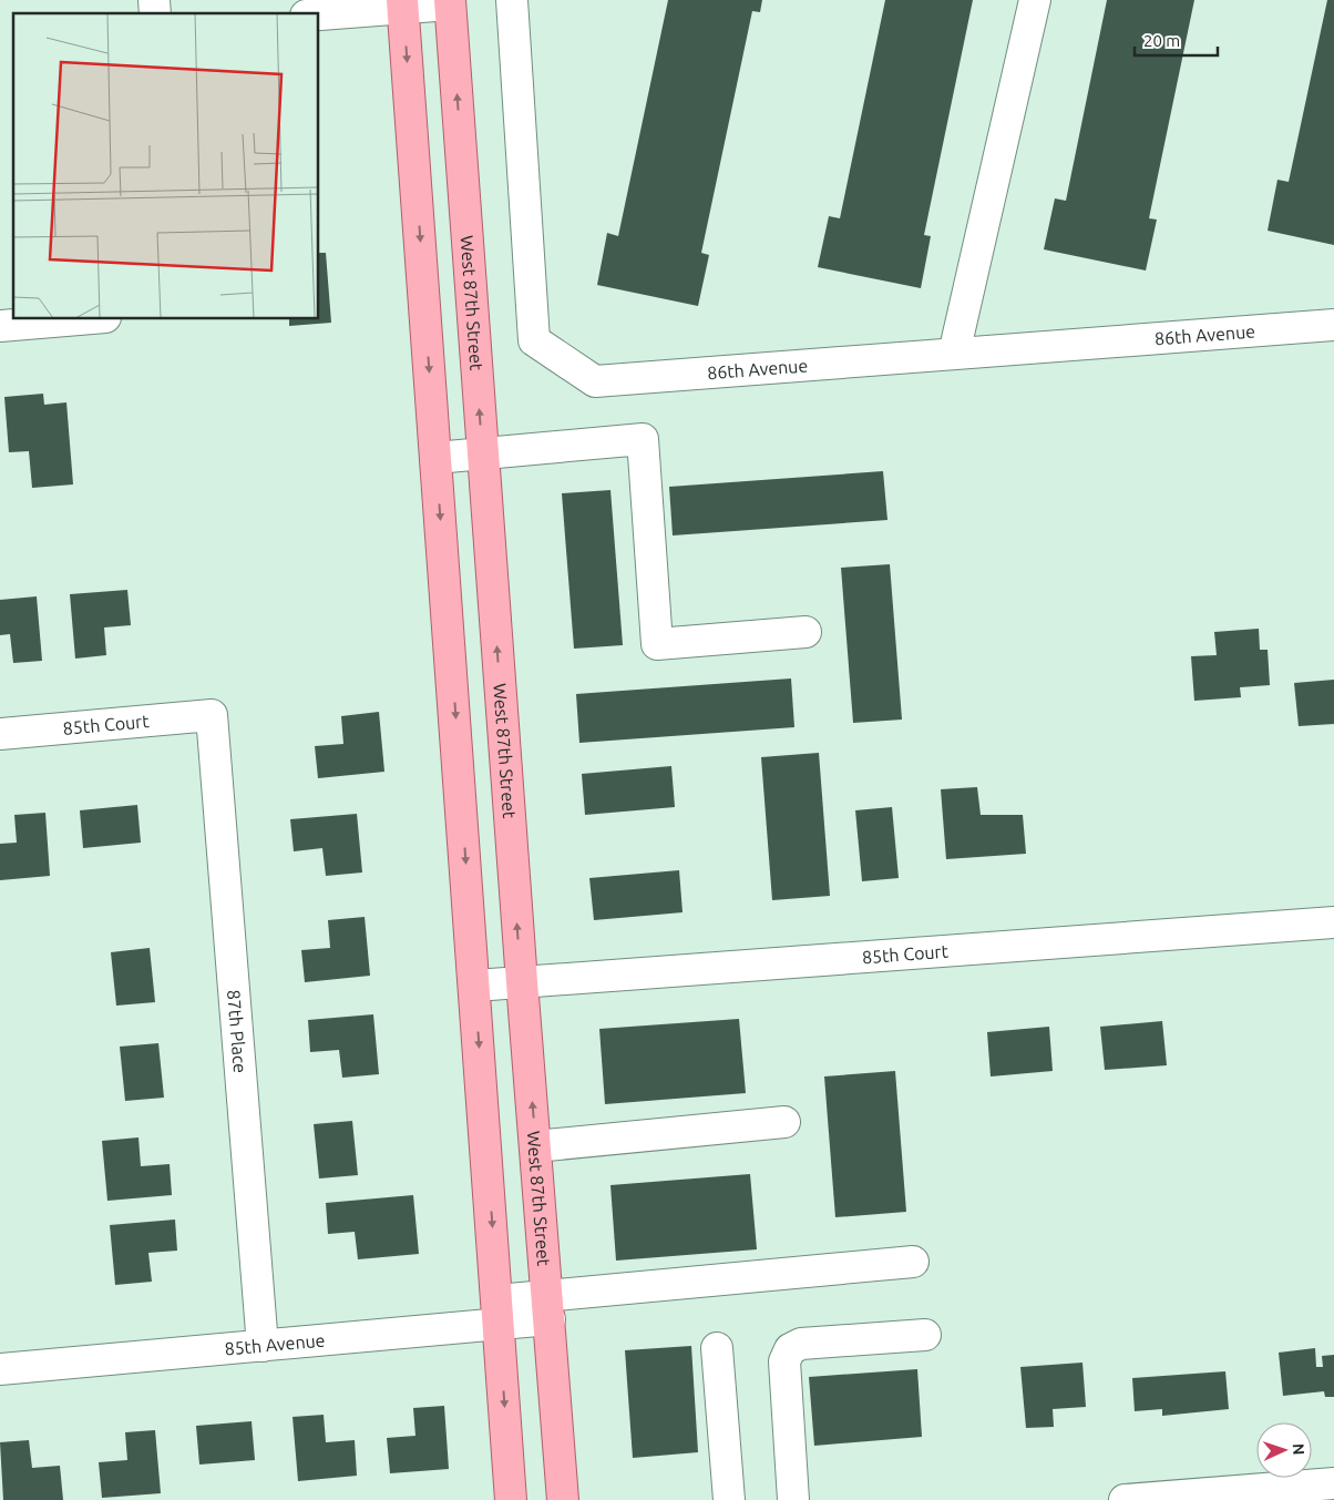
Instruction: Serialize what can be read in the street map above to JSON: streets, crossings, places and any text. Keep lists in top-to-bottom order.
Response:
{
  "streets": {
    "main road": ["West 87th Street"],
    "street": [
      "86th Avenue",
      "85th Court",
      "87th Place",
      "85th Avenue"
    ]
  },
  "crossings": [
    ["West 87th Street", "85th Court"],
    ["West 87th Street", "85th Avenue"],
    ["85th Court", "87th Place"],
    ["87th Place", "85th Avenue"]
  ],
  "scale_bar": "20 m",
  "north": "right"
}
